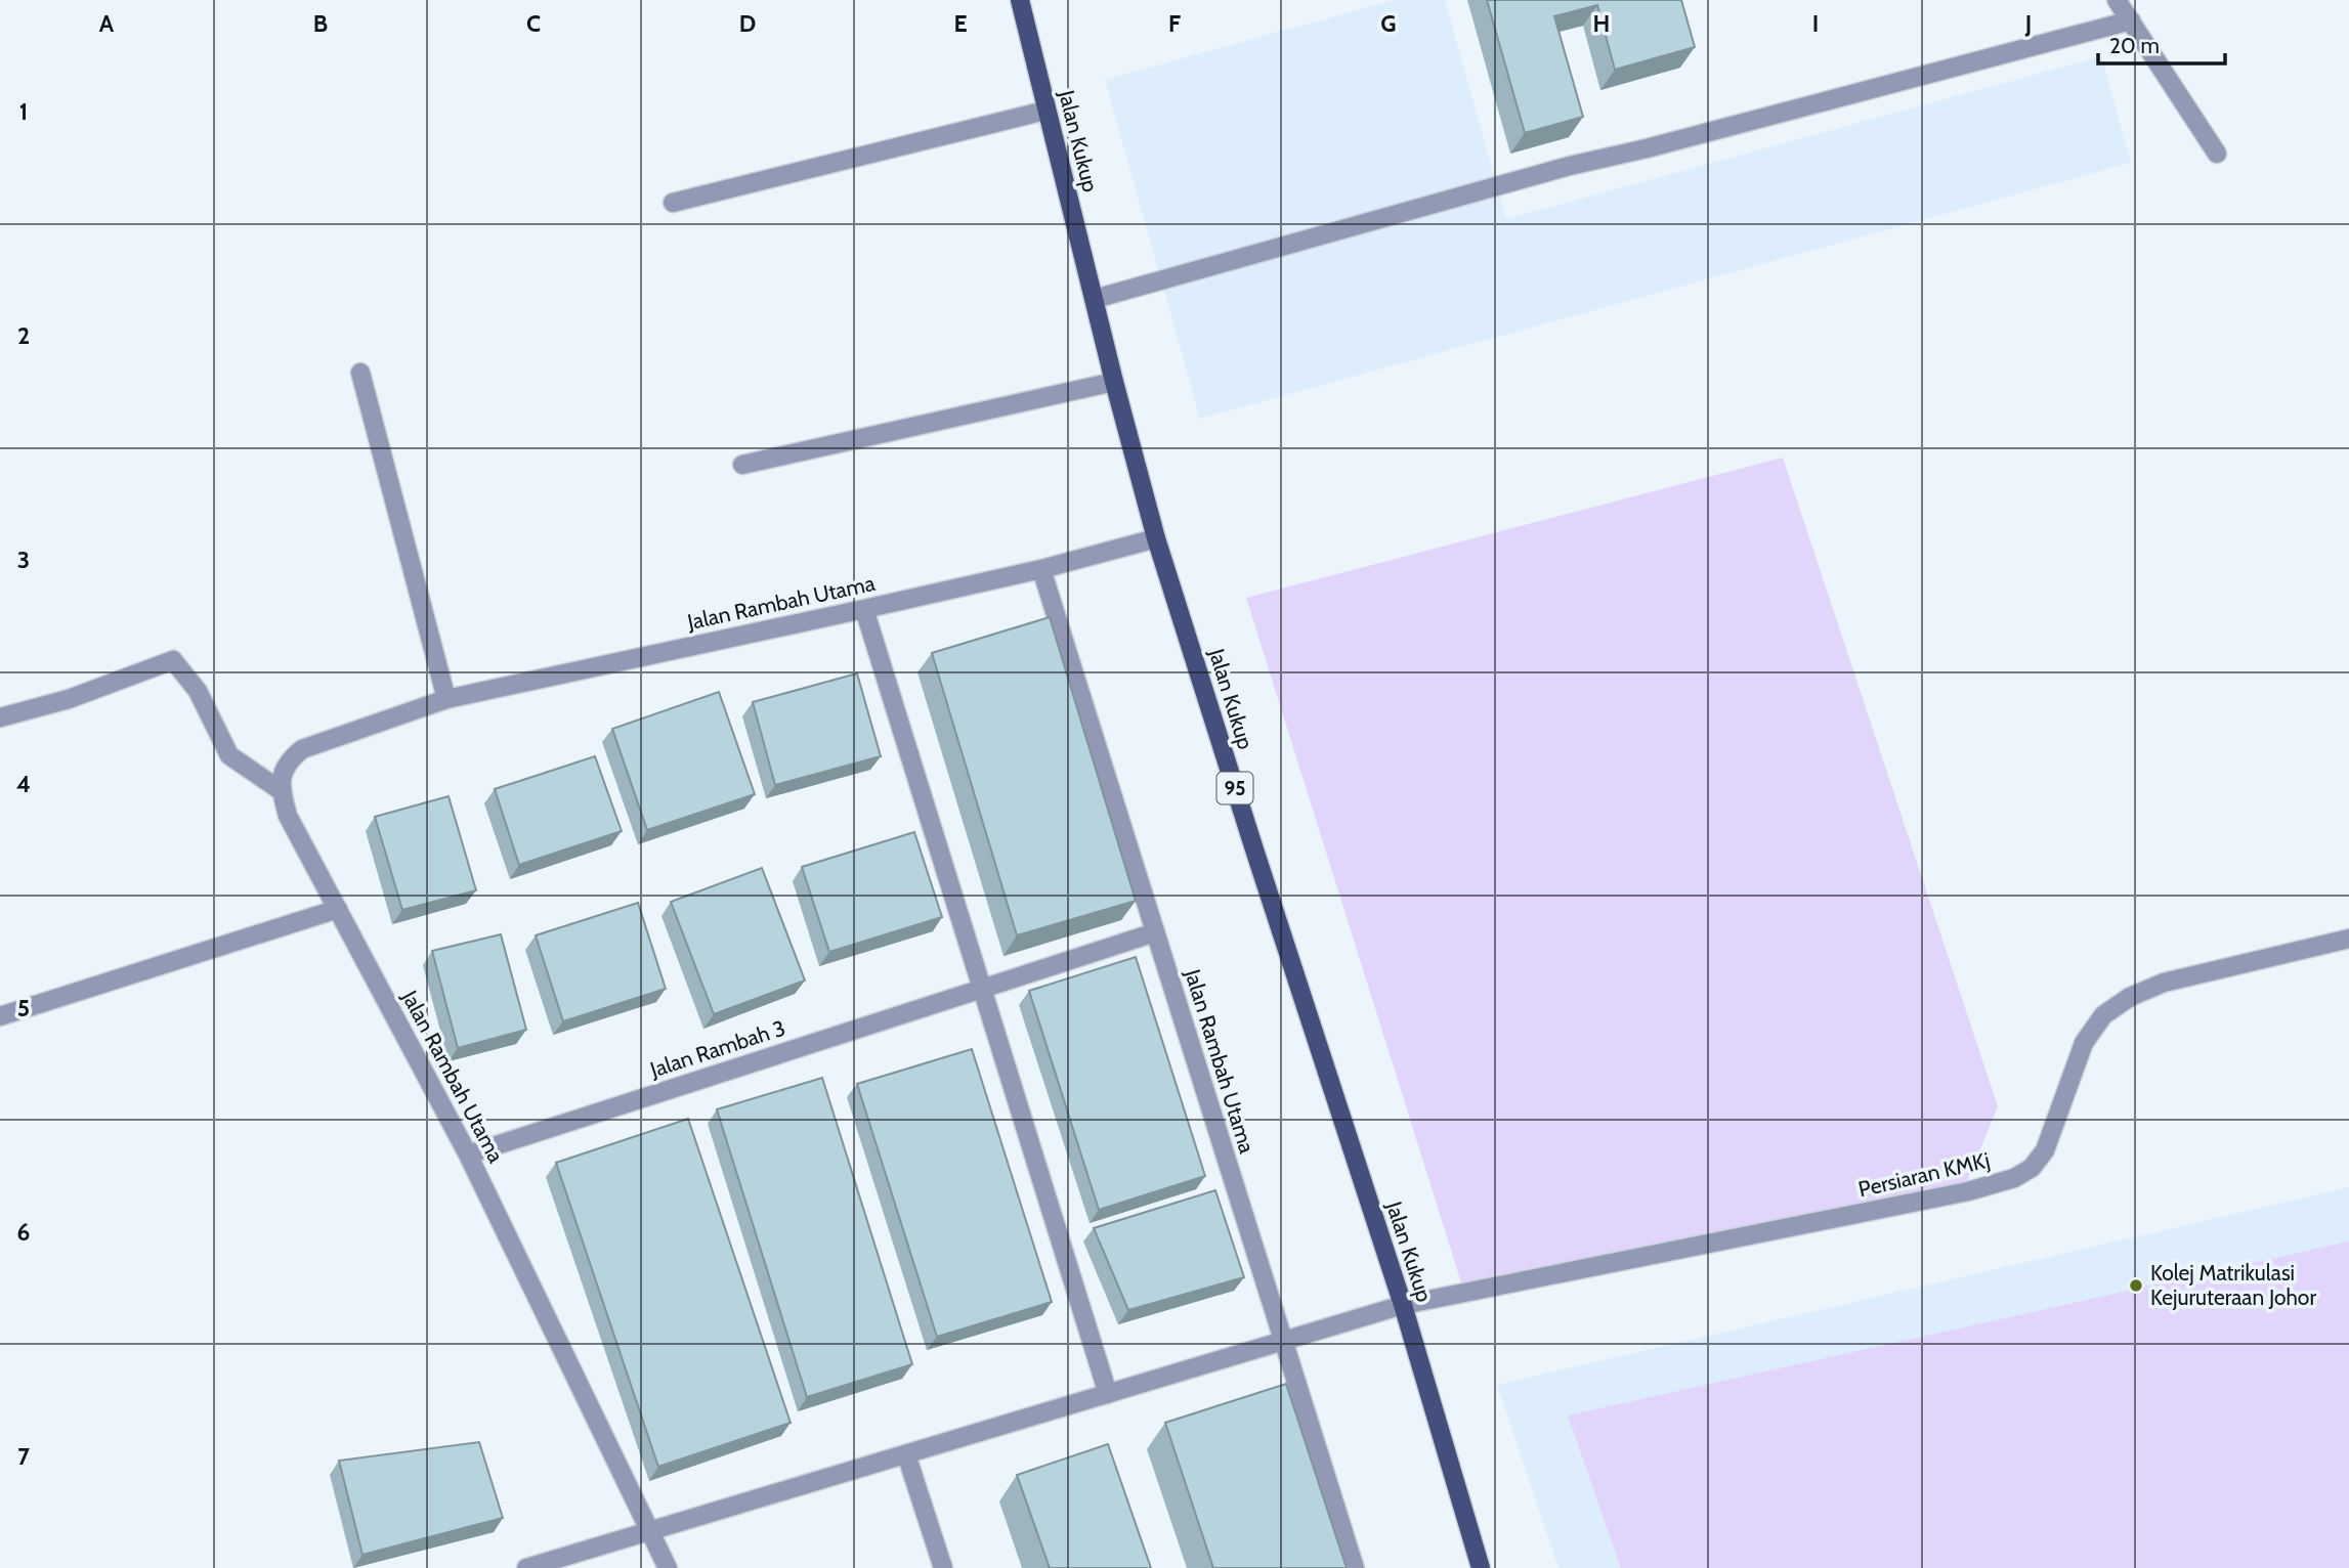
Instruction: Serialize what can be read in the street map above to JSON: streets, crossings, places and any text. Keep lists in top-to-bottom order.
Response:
{
  "streets": {
    "main road": ["Jalan Kukup", "95"],
    "street": ["Jalan Rambah Utama", "Jalan Rambah 3", "Persiaran KMKj"]
  },
  "crossings": [
    ["Jalan Kukup", "Jalan Rambah Utama"],
    ["Jalan Kukup", "Persiaran KMKj"],
    ["Jalan Rambah Utama", "Jalan Rambah 3"],
    ["Jalan Rambah Utama", "Persiaran KMKj"]
  ],
  "places": ["Kolej Matrikulasi Kejuruteraan Johor"],
  "scale_bar": "20 m",
  "grid": {
    "columns": [
      "A",
      "B",
      "C",
      "D",
      "E",
      "F",
      "G",
      "H",
      "I",
      "J"
    ],
    "rows": [
      "1",
      "2",
      "3",
      "4",
      "5",
      "6",
      "7"
    ]
  }
}
